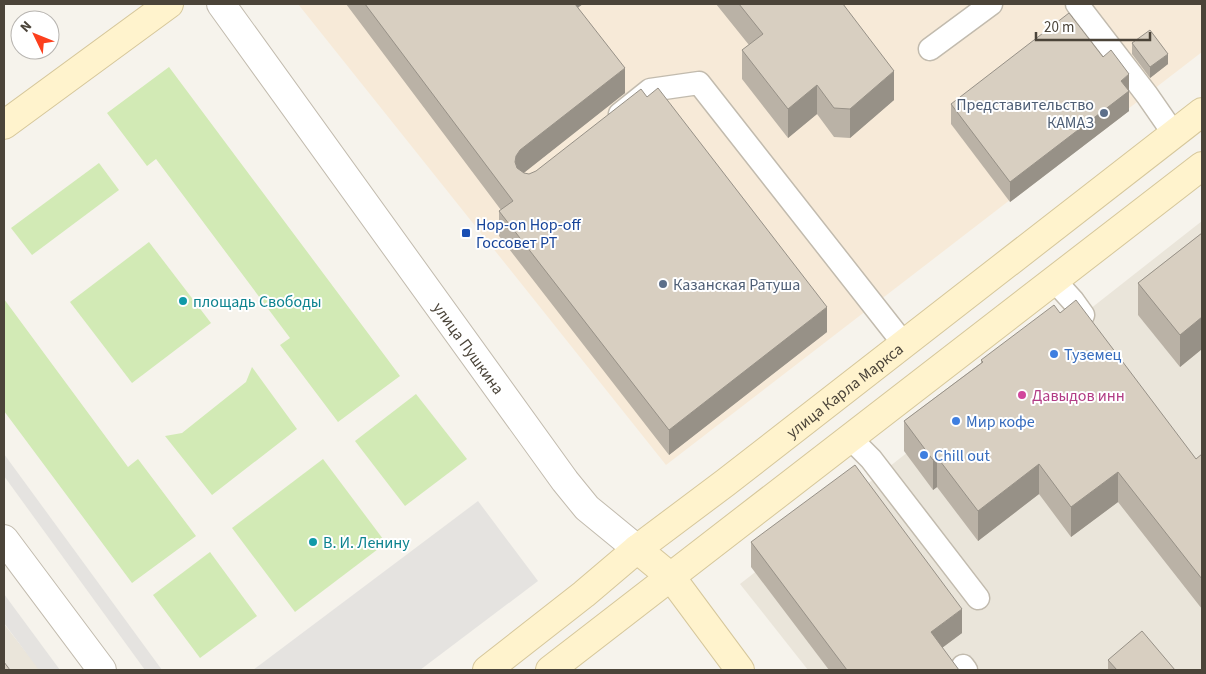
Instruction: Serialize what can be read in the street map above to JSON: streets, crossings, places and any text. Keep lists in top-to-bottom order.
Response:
{
  "streets": {
    "main road": ["улица Пушкина", "улица Карла Маркса"]
  },
  "crossings": [
    ["улица Пушкина", "улица Карла Маркса"]
  ],
  "places": {
    "other": [
      "Представительство КАМАЗ",
      "Казанская Ратуша",
      "площадь Свободы",
      "Туземец",
      "Давыдов инн",
      "Мир кофе",
      "Chill out",
      "В. И. Ленину"
    ],
    "transit": ["Hop-on Hop-off Госсовет РТ"]
  },
  "scale_bar": "20 m",
  "north": "top left"
}
